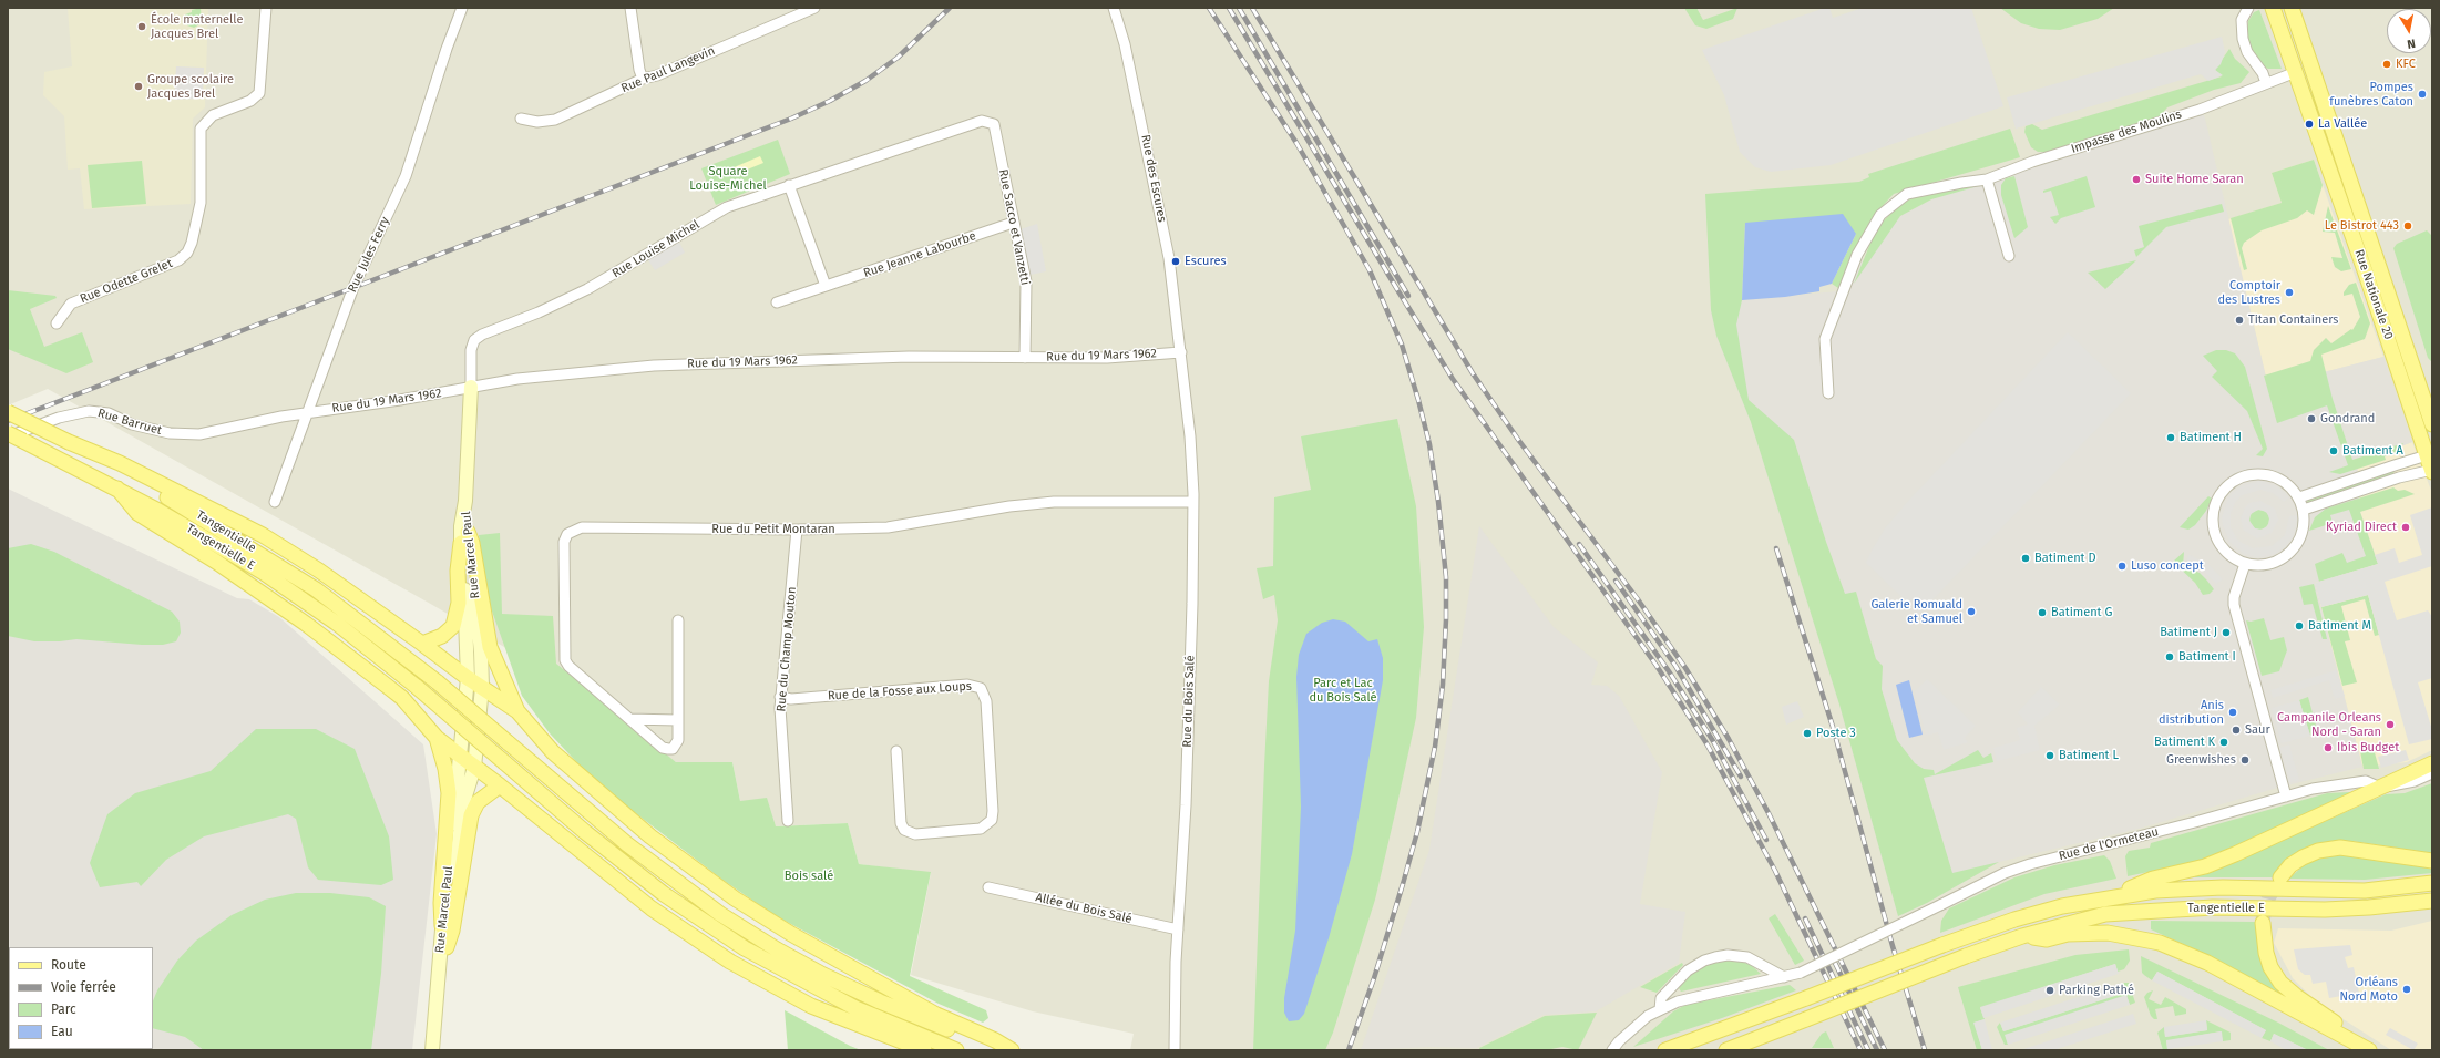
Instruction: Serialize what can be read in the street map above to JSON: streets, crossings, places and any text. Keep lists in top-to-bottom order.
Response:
{
  "streets": {
    "main road": ["Rue Nationale 20", "Tangentielle", "Tangentielle E"],
    "street": [
      "Rue Paul Langevin",
      "Impasse des Moulins",
      "Rue des Escures",
      "Rue Sacco et Vanzetti",
      "Rue Louise Michel",
      "Rue Jules Ferry",
      "Rue Jeanne Labourbe",
      "Rue Odette Grelet",
      "Rue du 19 Mars 1962",
      "Rue Barruet",
      "Rue du Petit Montaran",
      "Rue Marcel Paul",
      "Rue du Champ Mouton",
      "Rue de la Fosse aux Loups",
      "Rue du Bois Salé",
      "Rue de l'Ormeteau",
      "Allée du Bois Salé"
    ]
  },
  "crossings": [
    ["Impasse des Moulins", "Rue Nationale 20"],
    ["Rue des Escures", "Rue du 19 Mars 1962"],
    ["Rue des Escures", "Rue du Bois Salé"],
    ["Rue Sacco et Vanzetti", "Rue Louise Michel"],
    ["Rue Sacco et Vanzetti", "Rue Jeanne Labourbe"],
    ["Rue Sacco et Vanzetti", "Rue du 19 Mars 1962"],
    ["Rue Louise Michel", "Rue du 19 Mars 1962"],
    ["Rue Louise Michel", "Rue Marcel Paul"],
    ["Rue Jules Ferry", "Rue du 19 Mars 1962"],
    ["Rue Jules Ferry", "Rue Barruet"],
    ["Rue du 19 Mars 1962", "Rue Barruet"],
    ["Rue du 19 Mars 1962", "Rue du Bois Salé"],
    ["Rue du Petit Montaran", "Rue du Champ Mouton"],
    ["Rue du Petit Montaran", "Rue du Bois Salé"],
    ["Rue du Champ Mouton", "Rue de la Fosse aux Loups"],
    ["Rue du Bois Salé", "Allée du Bois Salé"]
  ],
  "parks": ["Square Louise-Michel", "Parc et Lac du Bois Salé", "Bois salé"],
  "places": [
    "École maternelle Jacques Brel",
    "KFC",
    "Groupe scolaire Jacques Brel",
    "Pompes funèbres Caton",
    "La Vallée",
    "Suite Home Saran",
    "Le Bistrot 443",
    "Escures",
    "Comptoir des Lustres",
    "Titan Containers",
    "Gondrand",
    "Batiment H",
    "Batiment A",
    "Kyriad Direct",
    "Batiment D",
    "Luso concept",
    "Galerie Romuald et Samuel",
    "Batiment G",
    "Batiment M",
    "Batiment J",
    "Batiment I",
    "Anis distribution",
    "Campanile Orleans Nord - Saran",
    "Saur",
    "Poste 3",
    "Batiment K",
    "Ibis Budget",
    "Batiment L",
    "Greenwishes",
    "Orléans Nord Moto",
    "Parking Pathé"
  ],
  "legend": [
    "Route",
    "Voie ferrée",
    "Parc",
    "Eau"
  ],
  "north": "bottom"
}
